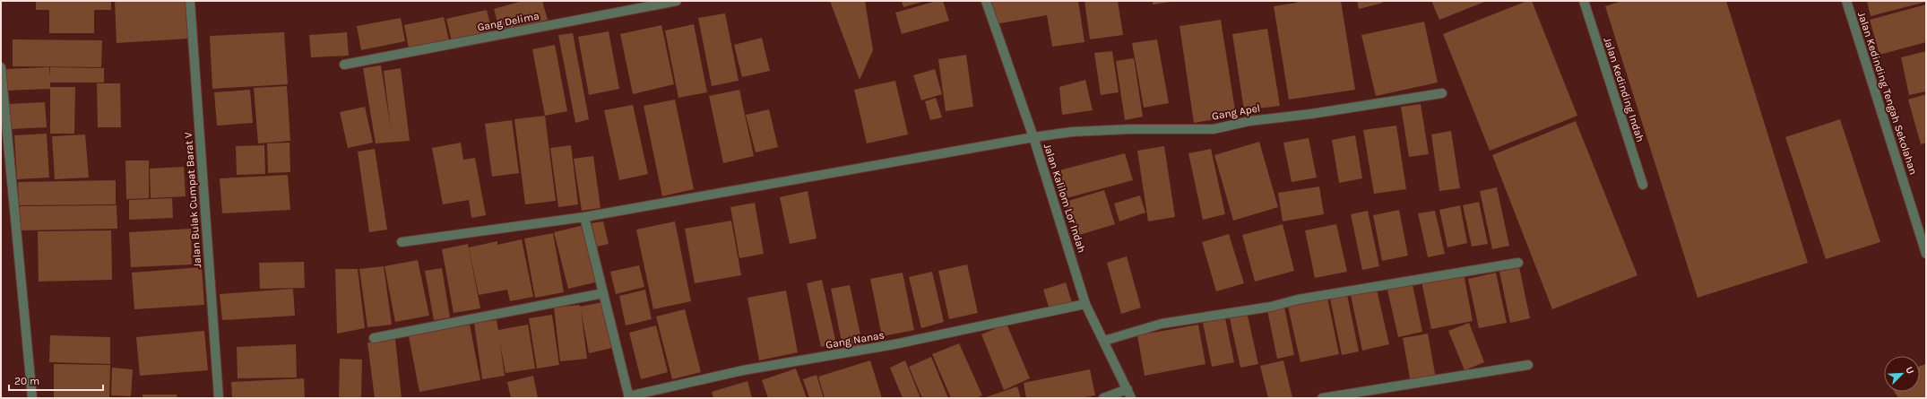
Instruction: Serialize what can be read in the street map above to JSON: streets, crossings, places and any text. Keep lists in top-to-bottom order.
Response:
{
  "streets": {
    "street": [
      "Gang Delima",
      "Jalan Kedinding Indah",
      "Jalan Kedinding Tengah Sekolahan",
      "Gang Apel",
      "Jalan Kalilom Lor Indah",
      "Jalan Bulak Cumpat Barat V",
      "Gang Nanas"
    ]
  },
  "crossings": [
    ["Gang Apel", "Jalan Kalilom Lor Indah"],
    ["Jalan Kalilom Lor Indah", "Gang Nanas"]
  ],
  "scale_bar": "20 m",
  "north": "top right"
}
